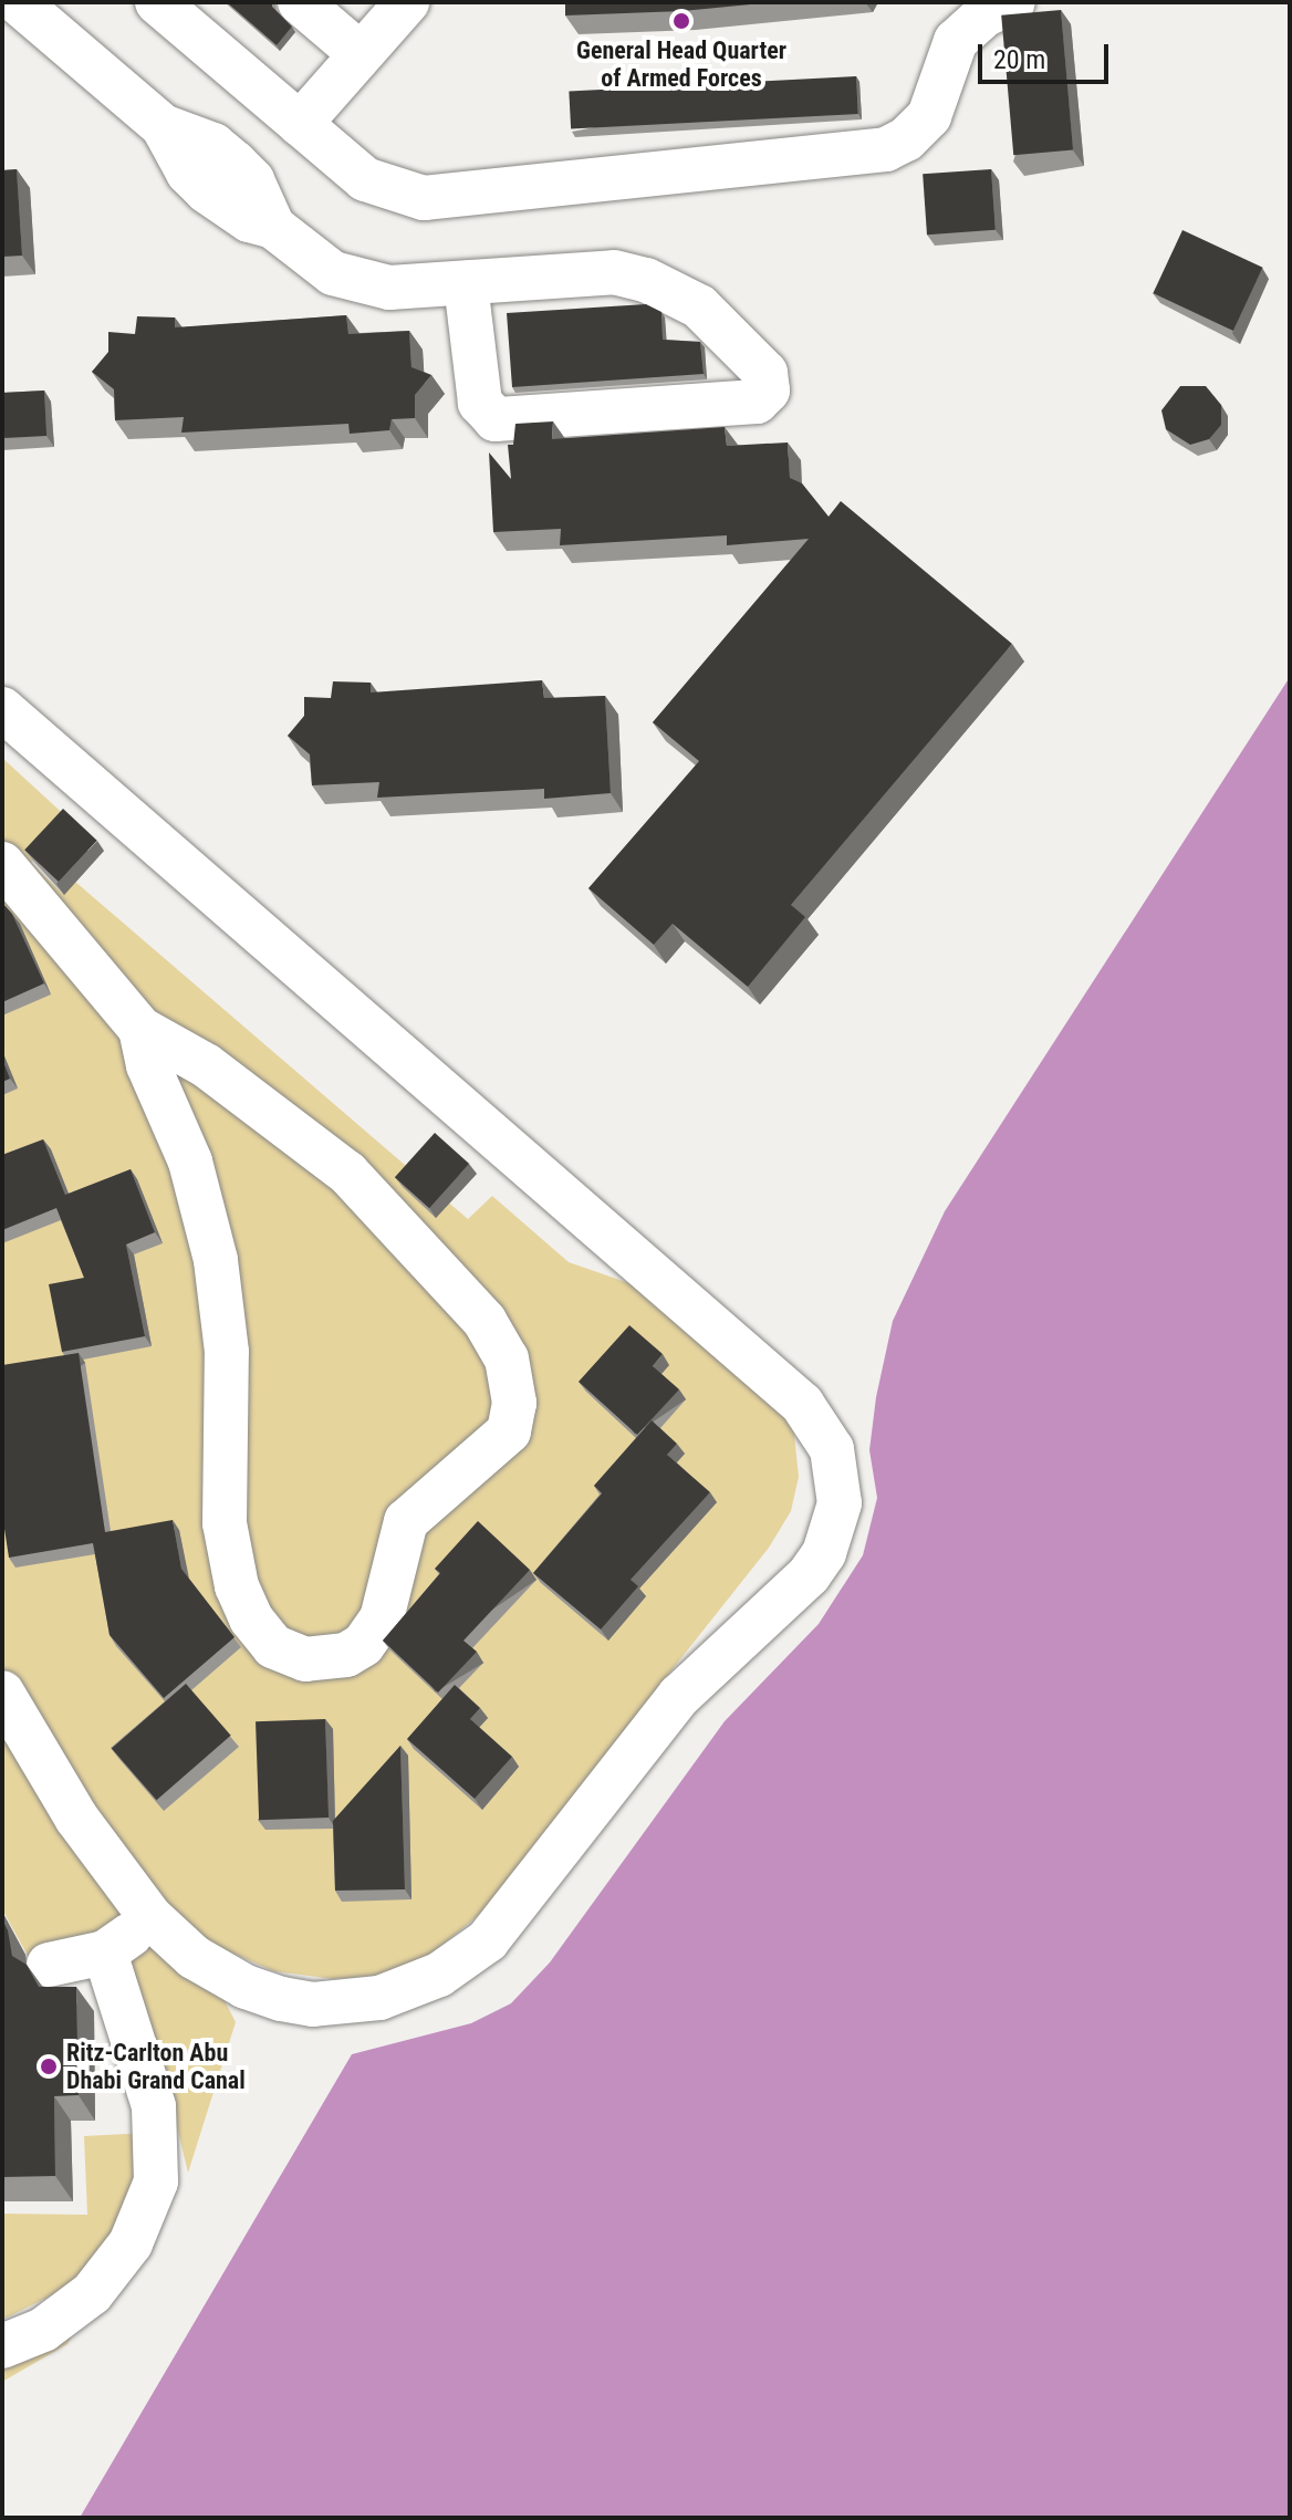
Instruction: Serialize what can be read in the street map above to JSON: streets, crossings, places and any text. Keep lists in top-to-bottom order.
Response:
{
  "places": ["General Head Quarter of Armed Forces", "Ritz-Carlton Abu Dhabi Grand Canal"],
  "scale_bar": "20 m"
}
